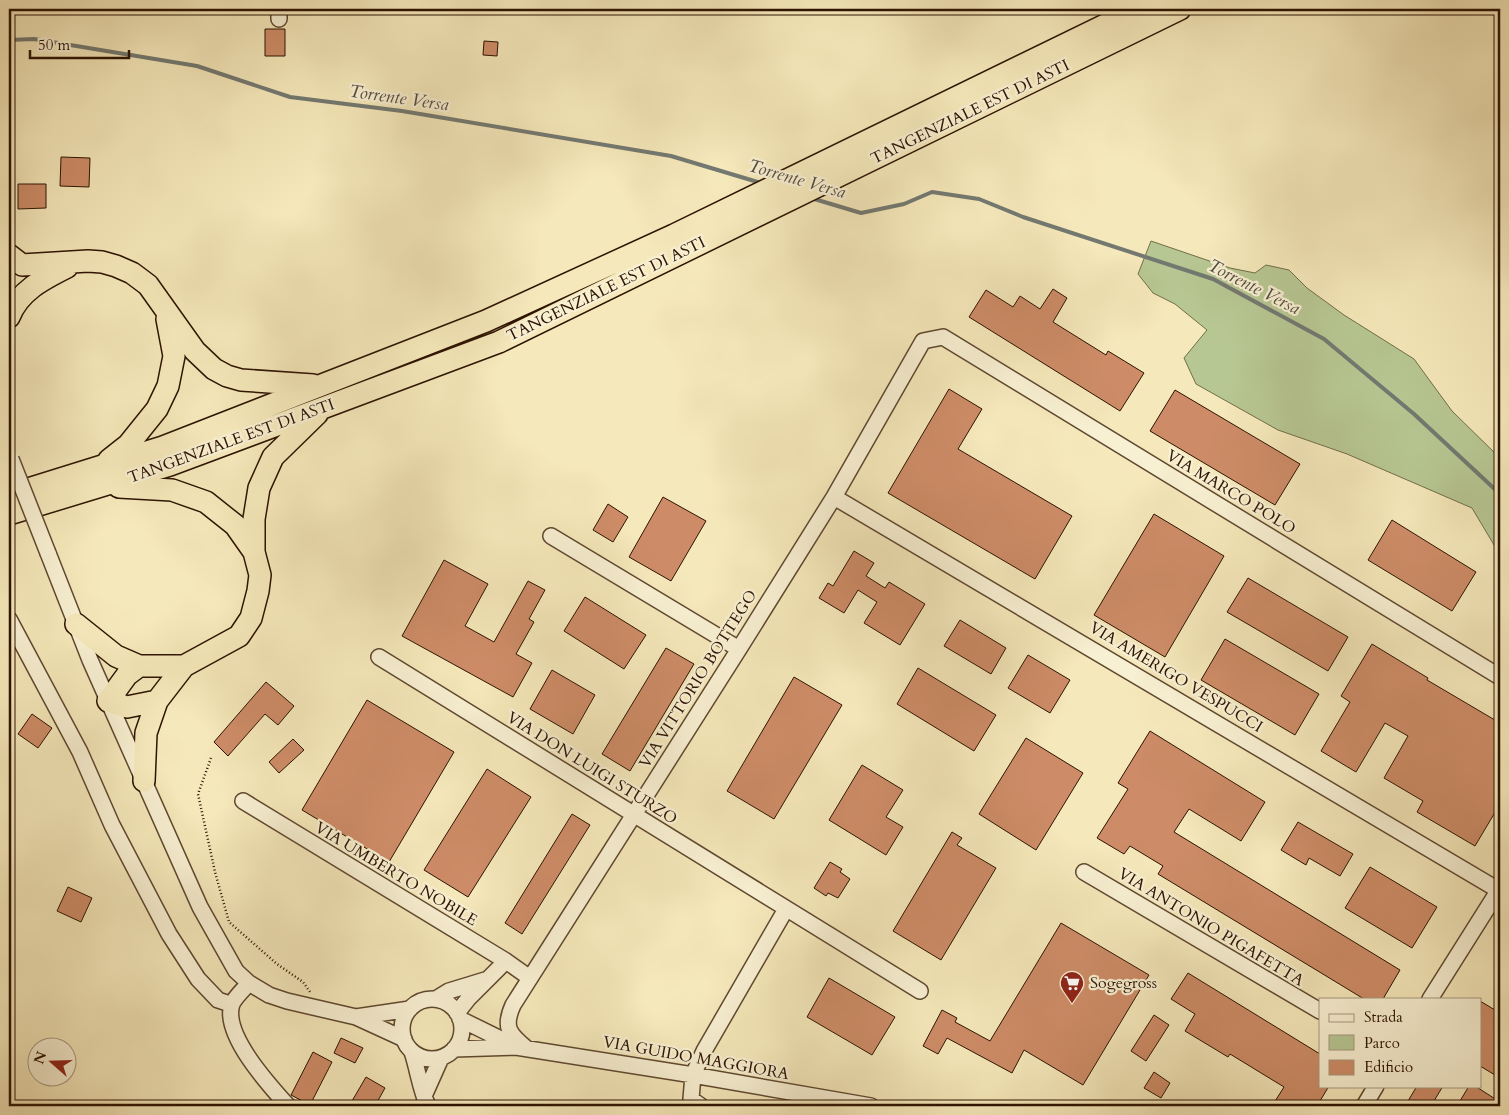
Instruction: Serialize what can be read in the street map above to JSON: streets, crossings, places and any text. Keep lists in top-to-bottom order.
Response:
{
  "streets": {
    "highway": ["TANGENZIALE EST DI ASTI"],
    "street": [
      "VIA MARCO POLO",
      "VIA AMERIGO VESPUCCI",
      "VIA VITTORIO BOTTEGO",
      "VIA DON LUIGI STURZO",
      "VIA UMBERTO NOBILE",
      "VIA ANTONIO PIGAFETTA",
      "VIA GUIDO MAGGIORA"
    ]
  },
  "crossings": [
    ["VIA MARCO POLO", "VIA VITTORIO BOTTEGO"],
    ["VIA AMERIGO VESPUCCI", "VIA VITTORIO BOTTEGO"],
    ["VIA VITTORIO BOTTEGO", "VIA DON LUIGI STURZO"],
    ["VIA VITTORIO BOTTEGO", "VIA UMBERTO NOBILE"],
    ["VIA VITTORIO BOTTEGO", "VIA GUIDO MAGGIORA"]
  ],
  "water": ["Torrente Versa"],
  "places": {
    "supermarket": ["Sogegross"]
  },
  "legend": ["Strada", "Parco", "Edificio"],
  "scale_bar": "50 m",
  "north": "left"
}
